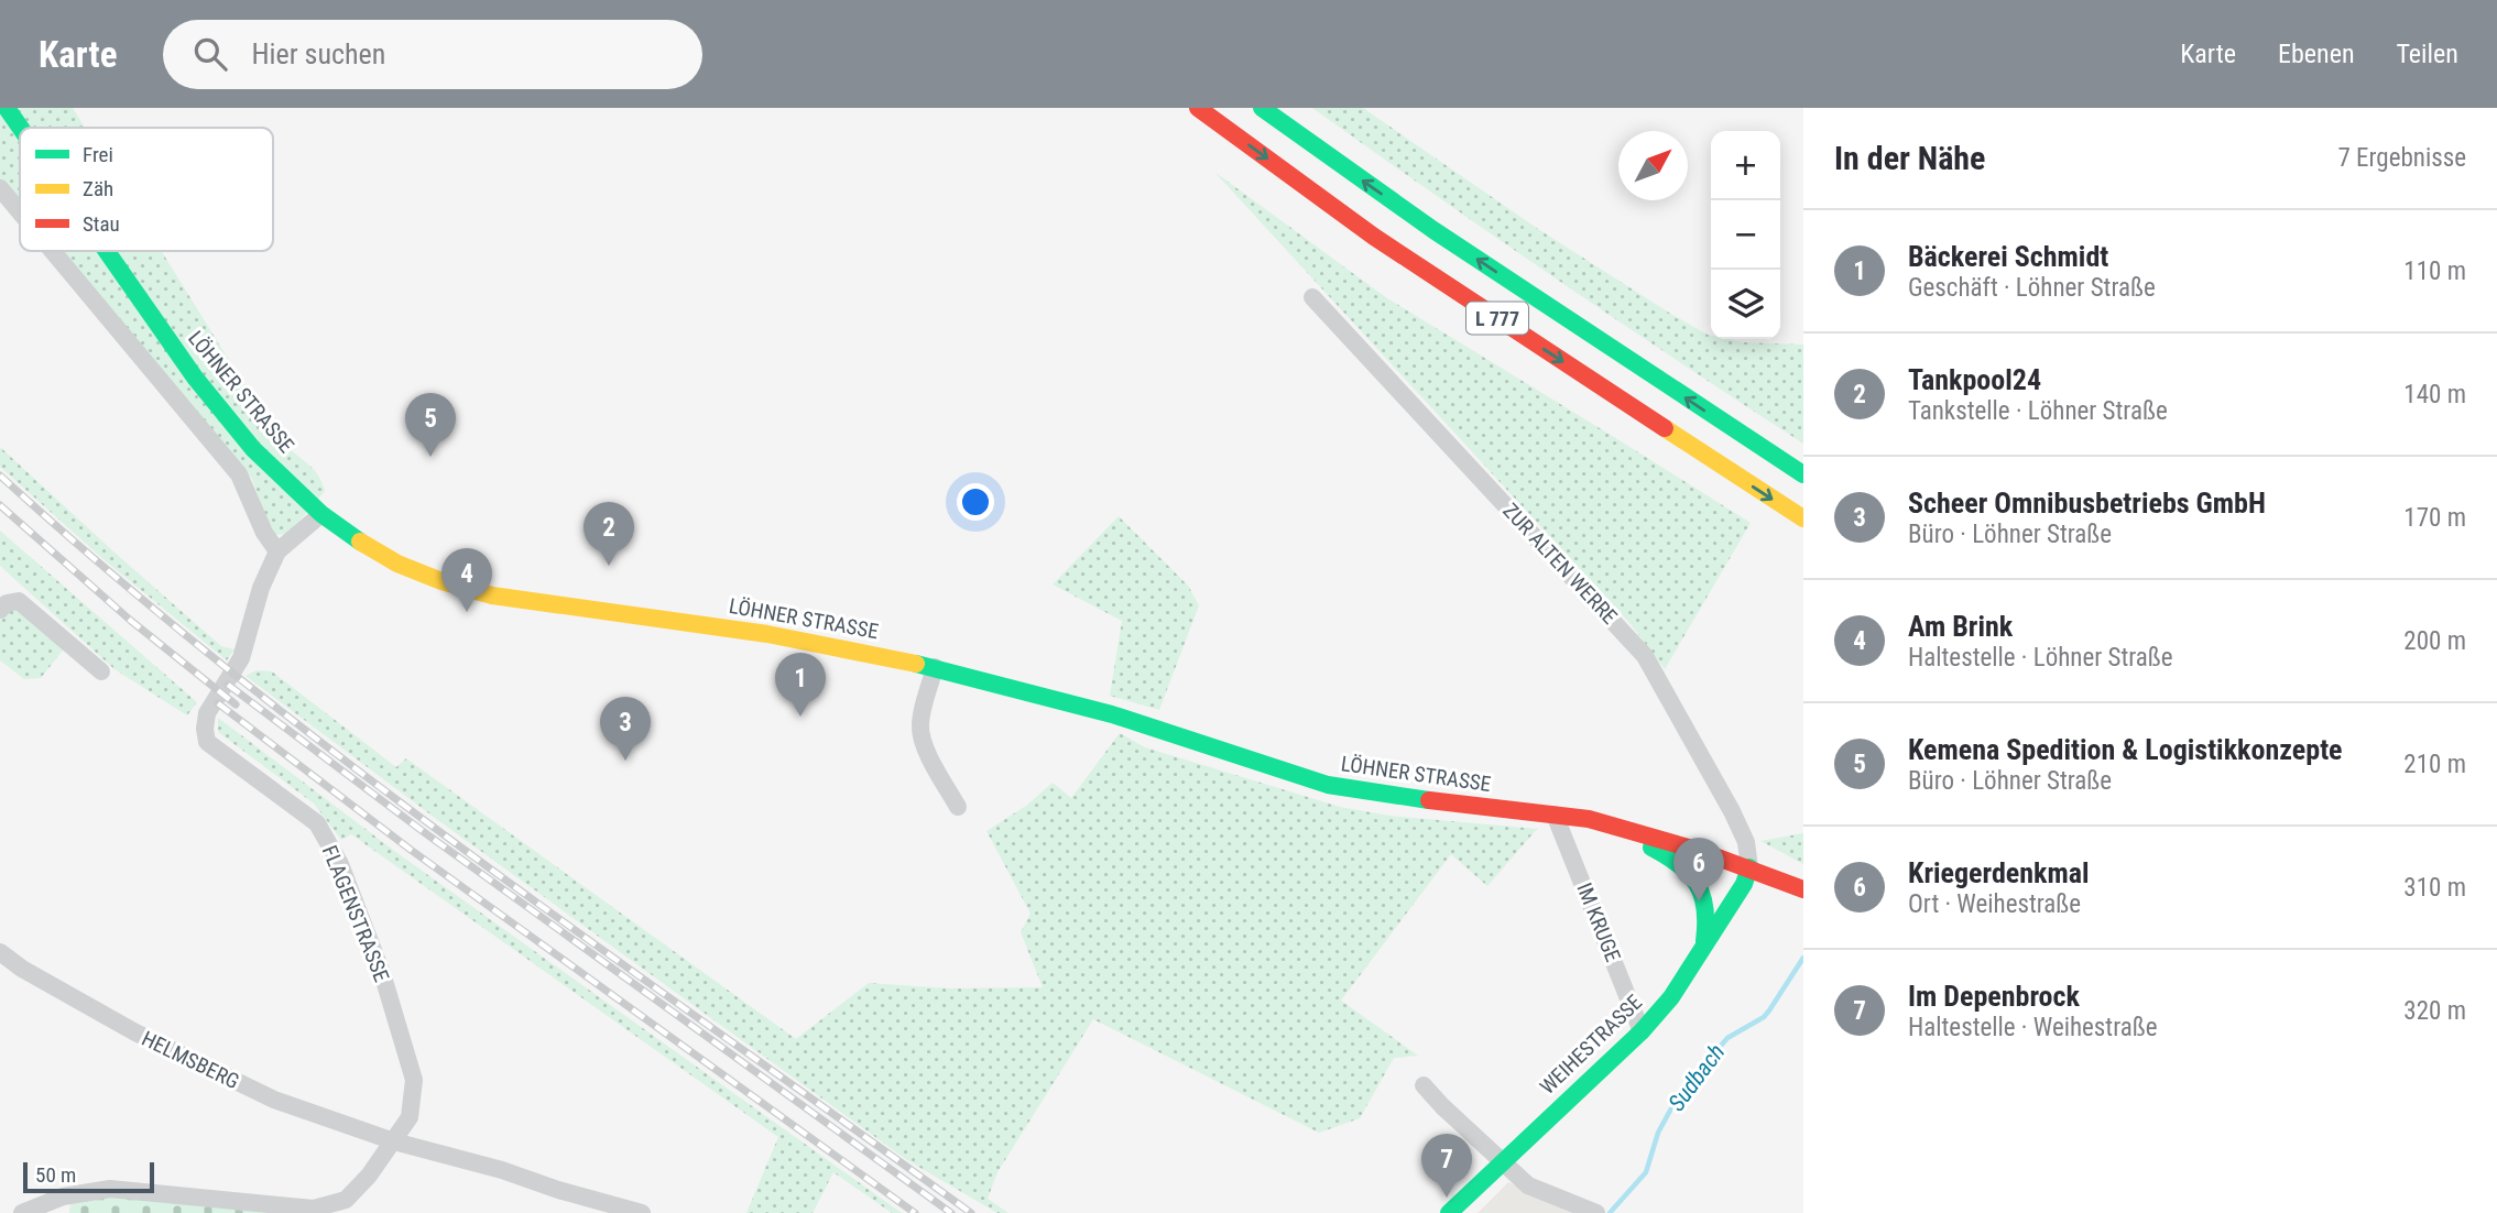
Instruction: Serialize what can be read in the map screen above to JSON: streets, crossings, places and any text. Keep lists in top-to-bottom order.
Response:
{
  "streets": {
    "main road": ["L 777", "LÖHNER STRASSE", "WEIHESTRASSE"],
    "street": [
      "ZUR ALTEN WERRE",
      "FLAGENSTRASSE",
      "IM KRUGE",
      "HELMSBERG"
    ]
  },
  "crossings": [
    ["LÖHNER STRASSE", "ZUR ALTEN WERRE"],
    ["LÖHNER STRASSE", "FLAGENSTRASSE"],
    ["LÖHNER STRASSE", "IM KRUGE"],
    ["LÖHNER STRASSE", "WEIHESTRASSE"],
    ["ZUR ALTEN WERRE", "WEIHESTRASSE"],
    ["FLAGENSTRASSE", "HELMSBERG"],
    ["IM KRUGE", "WEIHESTRASSE"]
  ],
  "water": ["Sudbach"],
  "legend": ["Frei", "Zäh", "Stau"],
  "scale_bar": "50 m",
  "north": "top right",
  "page": {
    "header": "Karte",
    "search": "Hier suchen",
    "nav": ["Karte", "Ebenen", "Teilen"],
    "heading": ["In der Nähe", "7 Ergebnisse"],
    "map_buttons": ["+", "−"],
    "list": [
      {
        "mark": "1",
        "name": "Bäckerei Schmidt",
        "note": "Geschäft · Löhner Straße",
        "value": "110 m"
      },
      {
        "mark": "2",
        "name": "Tankpool24",
        "note": "Tankstelle · Löhner Straße",
        "value": "140 m"
      },
      {
        "mark": "3",
        "name": "Scheer Omnibusbetriebs GmbH",
        "note": "Büro · Löhner Straße",
        "value": "170 m"
      },
      {
        "mark": "4",
        "name": "Am Brink",
        "note": "Haltestelle · Löhner Straße",
        "value": "200 m"
      },
      {
        "mark": "5",
        "name": "Kemena Spedition & Logistikkonzepte",
        "note": "Büro · Löhner Straße",
        "value": "210 m"
      },
      {
        "mark": "6",
        "name": "Kriegerdenkmal",
        "note": "Ort · Weihestraße",
        "value": "310 m"
      },
      {
        "mark": "7",
        "name": "Im Depenbrock",
        "note": "Haltestelle · Weihestraße",
        "value": "320 m"
      }
    ],
    "pins": [
      "5",
      "2",
      "4",
      "1",
      "3",
      "6",
      "7"
    ],
    "scale": "50 m"
  }
}
